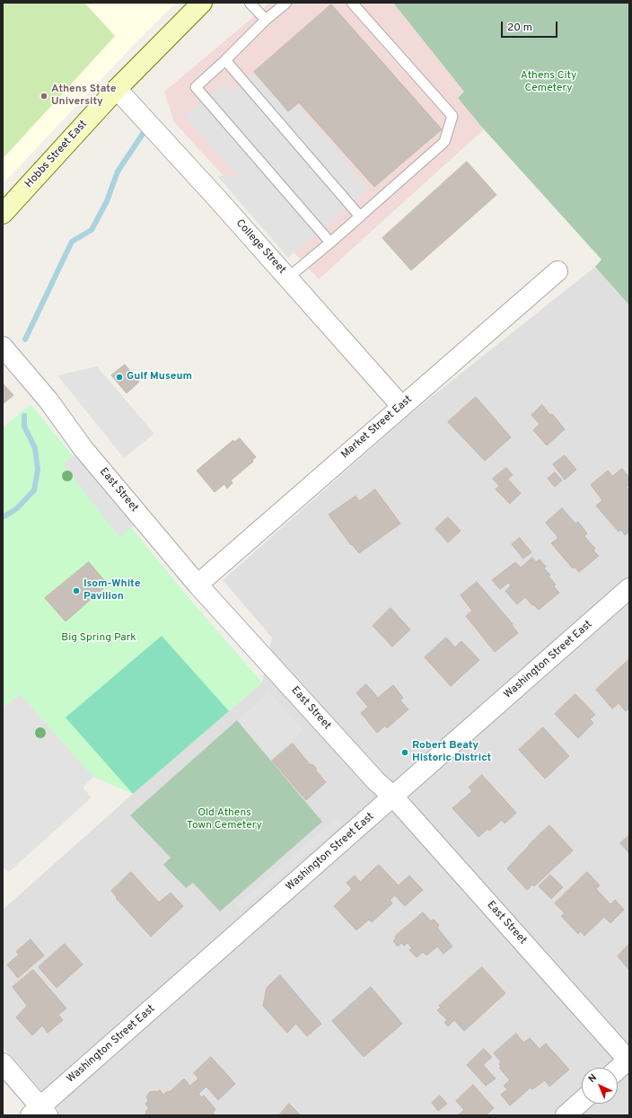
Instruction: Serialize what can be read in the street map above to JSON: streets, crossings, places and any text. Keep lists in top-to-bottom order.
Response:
{
  "streets": {
    "main road": ["Hobbs Street East"],
    "street": [
      "College Street",
      "Market Street East",
      "East Street",
      "Washington Street East"
    ]
  },
  "crossings": [
    ["Hobbs Street East", "College Street"],
    ["College Street", "Market Street East"],
    ["Market Street East", "East Street"],
    ["East Street", "Washington Street East"]
  ],
  "parks": ["Athens City Cemetery", "Big Spring Park", "Old Athens Town Cemetery"],
  "places": [
    "Athens State University",
    "Gulf Museum",
    "Isom-White Pavilion",
    "Robert Beaty Historic District"
  ],
  "scale_bar": "20 m",
  "north": "top left"
}
